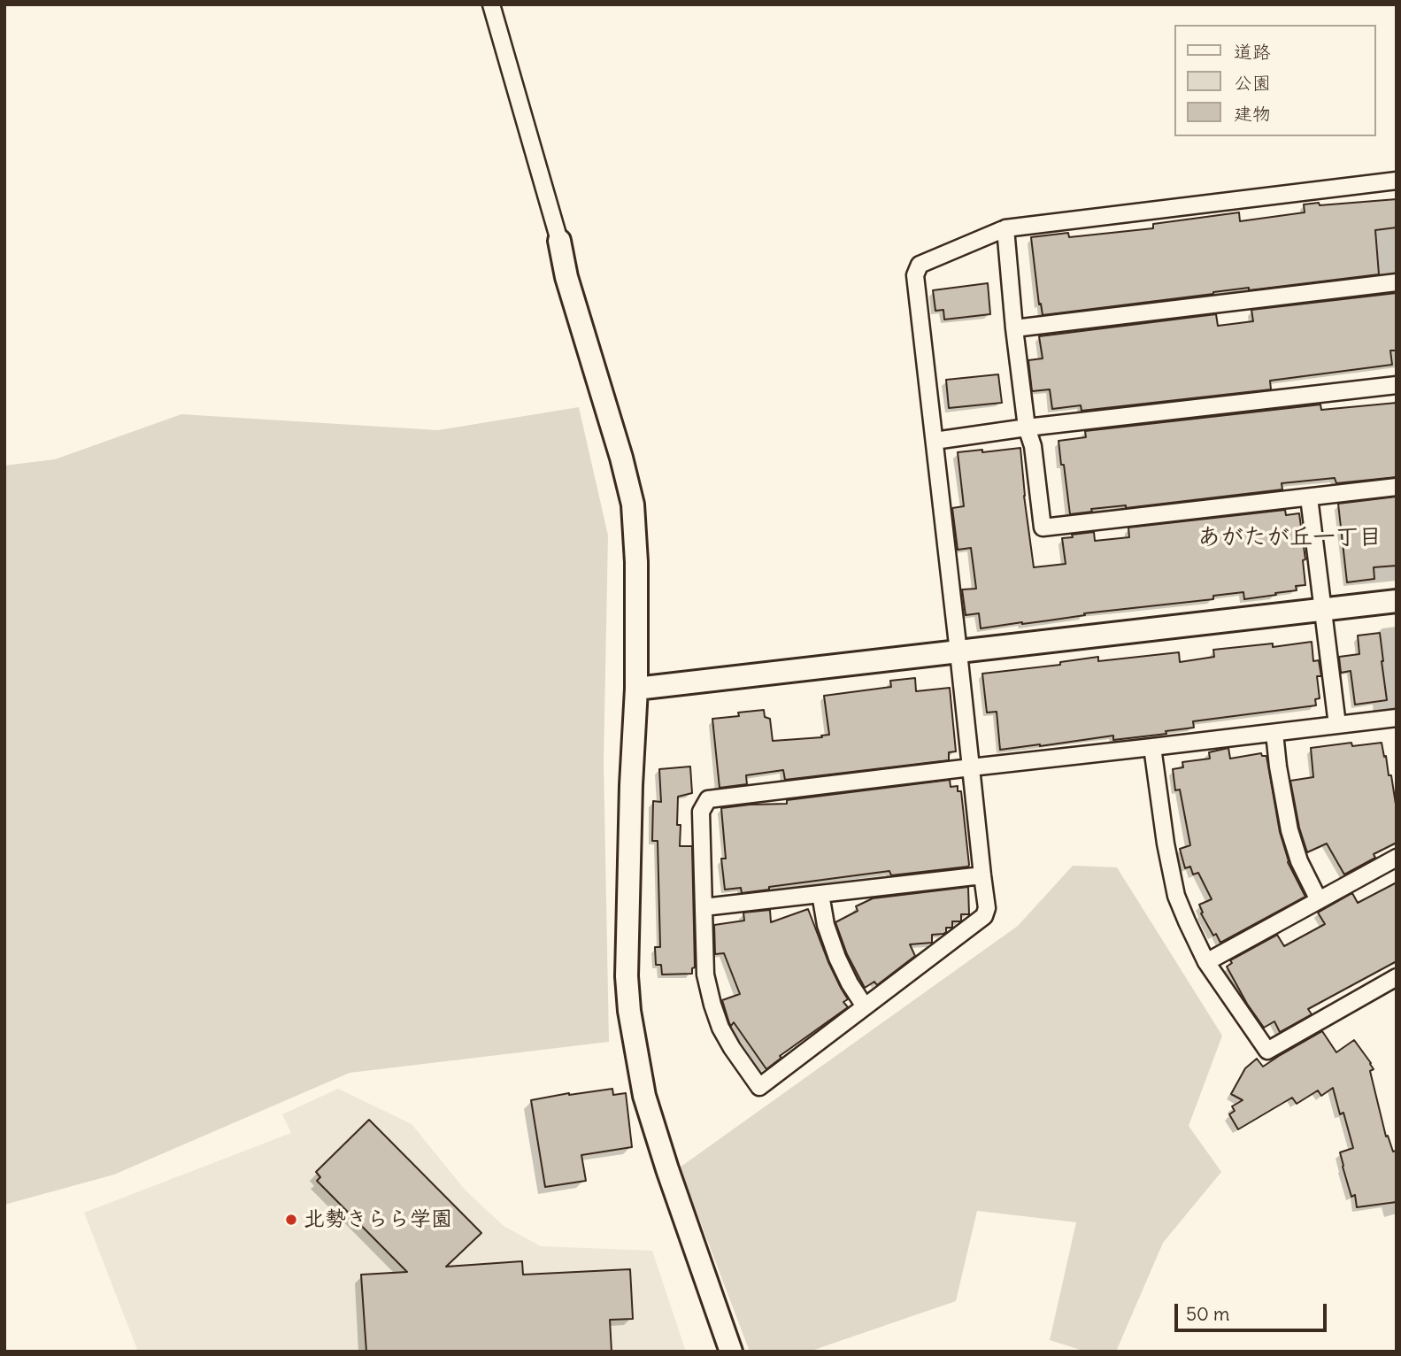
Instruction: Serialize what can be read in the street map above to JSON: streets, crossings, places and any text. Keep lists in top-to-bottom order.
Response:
{
  "districts": ["あがたが丘一丁目"],
  "places": ["北勢きらら学園"],
  "legend": ["道路", "公園", "建物"],
  "scale_bar": "50 m"
}
